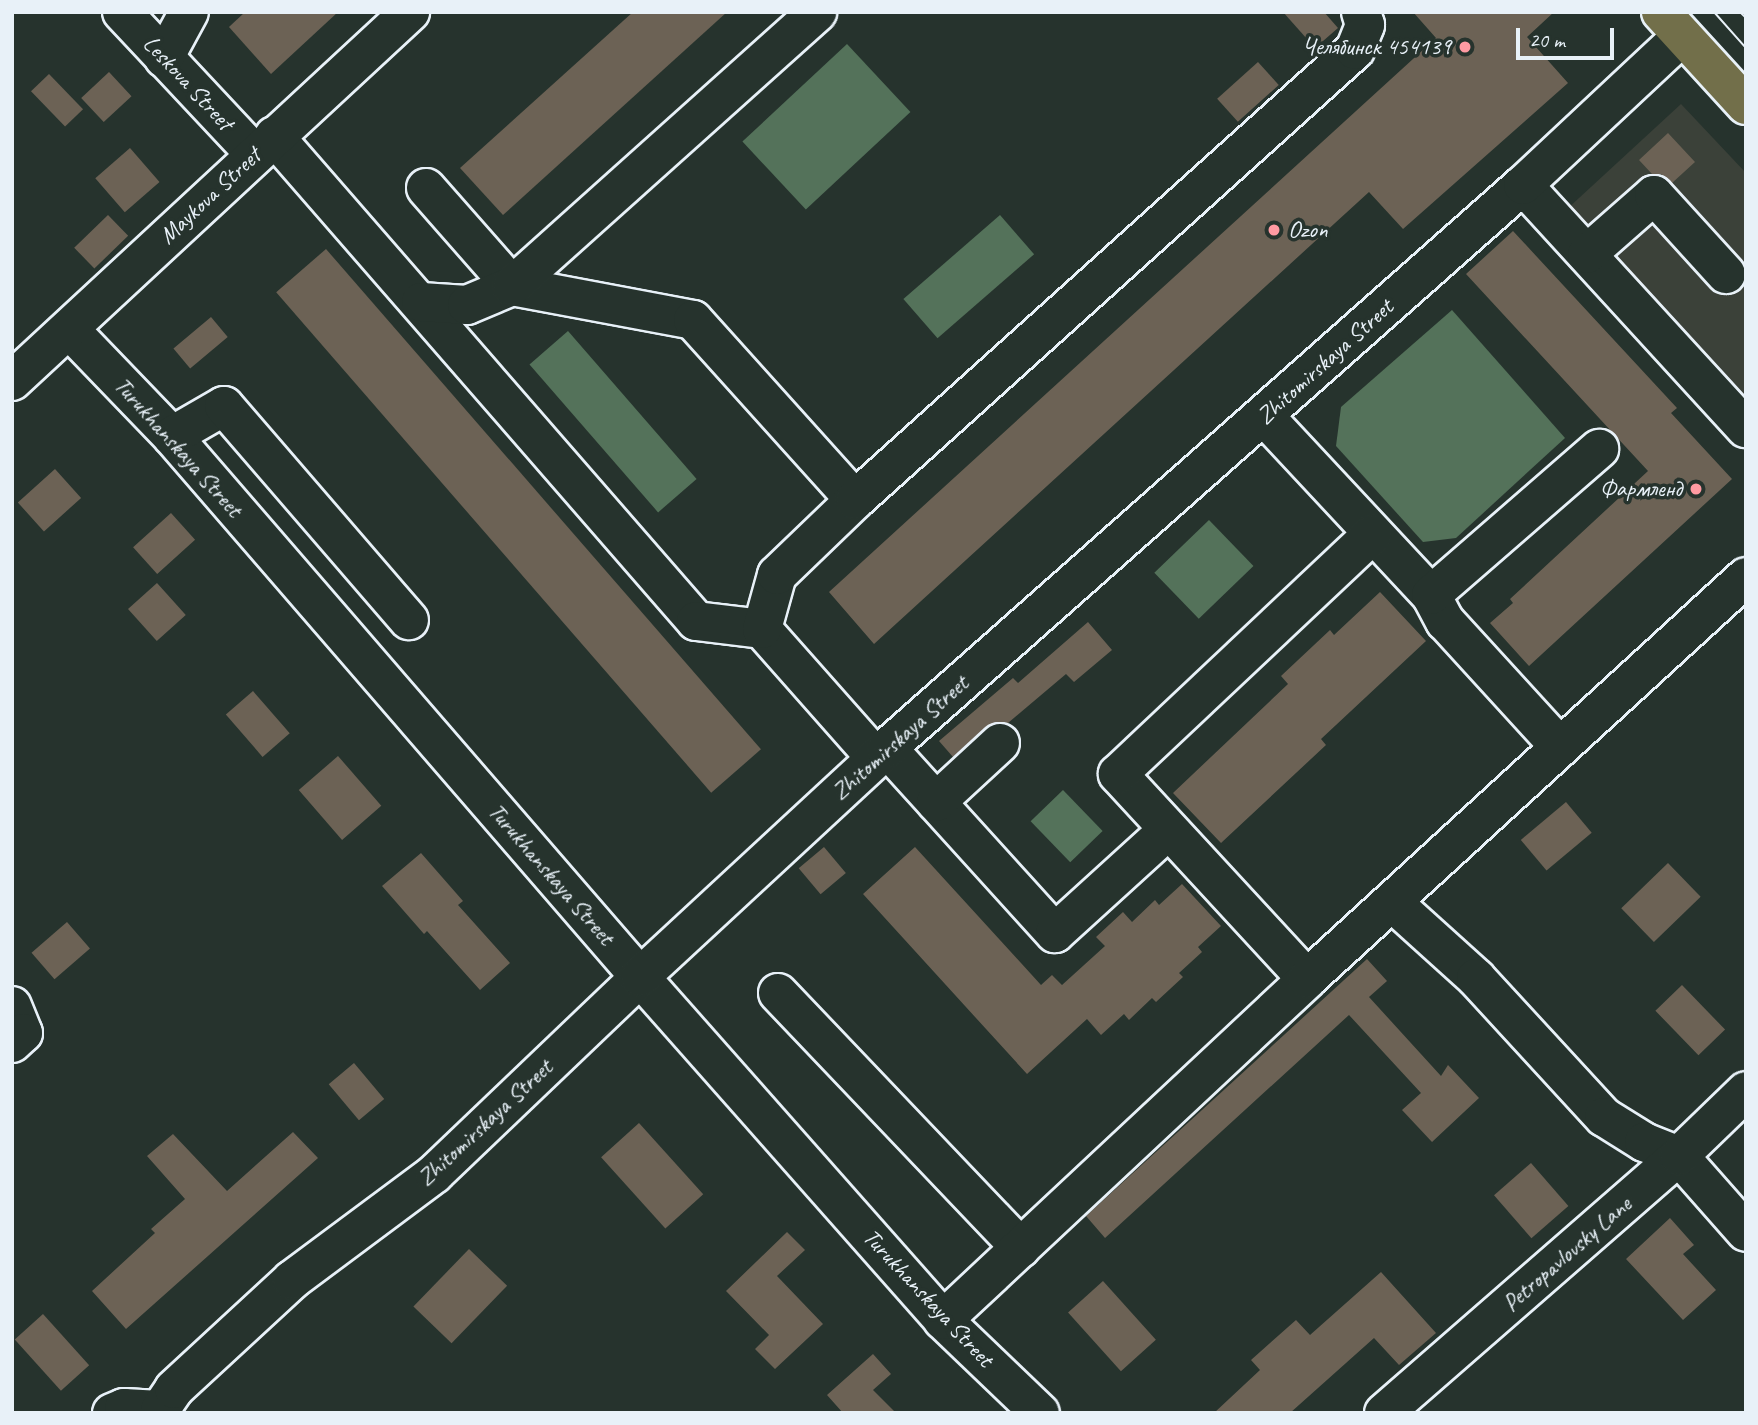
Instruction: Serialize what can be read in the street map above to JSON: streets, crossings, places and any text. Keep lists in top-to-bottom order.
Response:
{
  "streets": {
    "street": [
      "Leskova Street",
      "Maykova Street",
      "Zhitomirskaya Street",
      "Turukhanskaya Street",
      "Petropavlovsky Lane"
    ]
  },
  "crossings": [
    ["Leskova Street", "Maykova Street"],
    ["Maykova Street", "Turukhanskaya Street"],
    ["Zhitomirskaya Street", "Turukhanskaya Street"]
  ],
  "places": ["Челябинск 454139", "Ozon", "Фармленд"],
  "scale_bar": "20 m"
}
